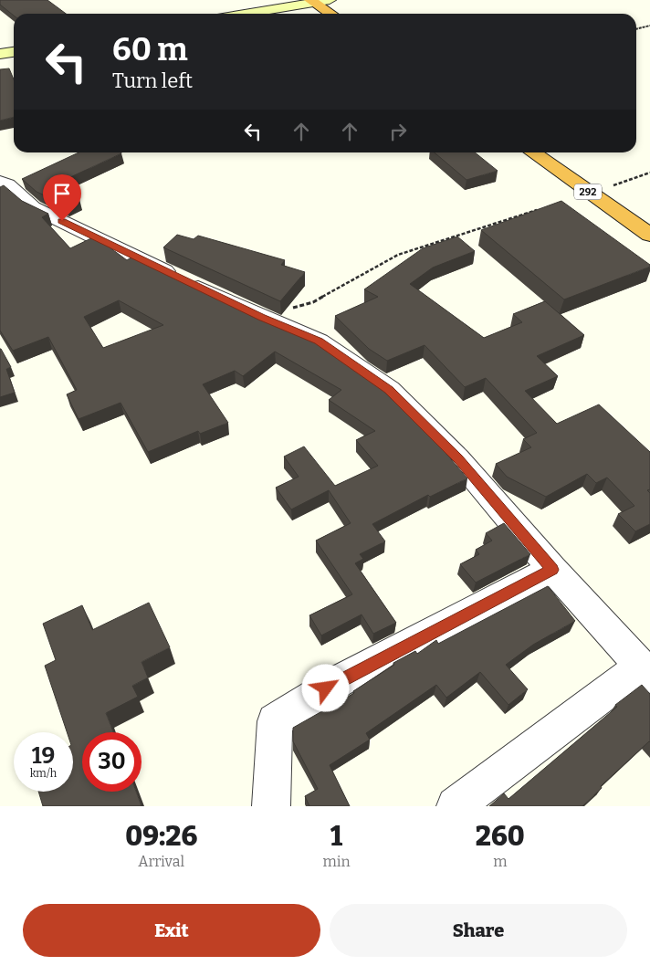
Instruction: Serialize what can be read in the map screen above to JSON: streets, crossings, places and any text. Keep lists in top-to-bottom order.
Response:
{
  "streets": {
    "highway": ["292"]
  },
  "page": {
    "turn": ["60 m", "Turn left"],
    "speed": "19 km/h",
    "limit": "30",
    "eta": [
      "09:26",
      "Arrival",
      "1",
      "min",
      "260",
      "m"
    ],
    "buttons": ["Exit", "Share"]
  }
}
